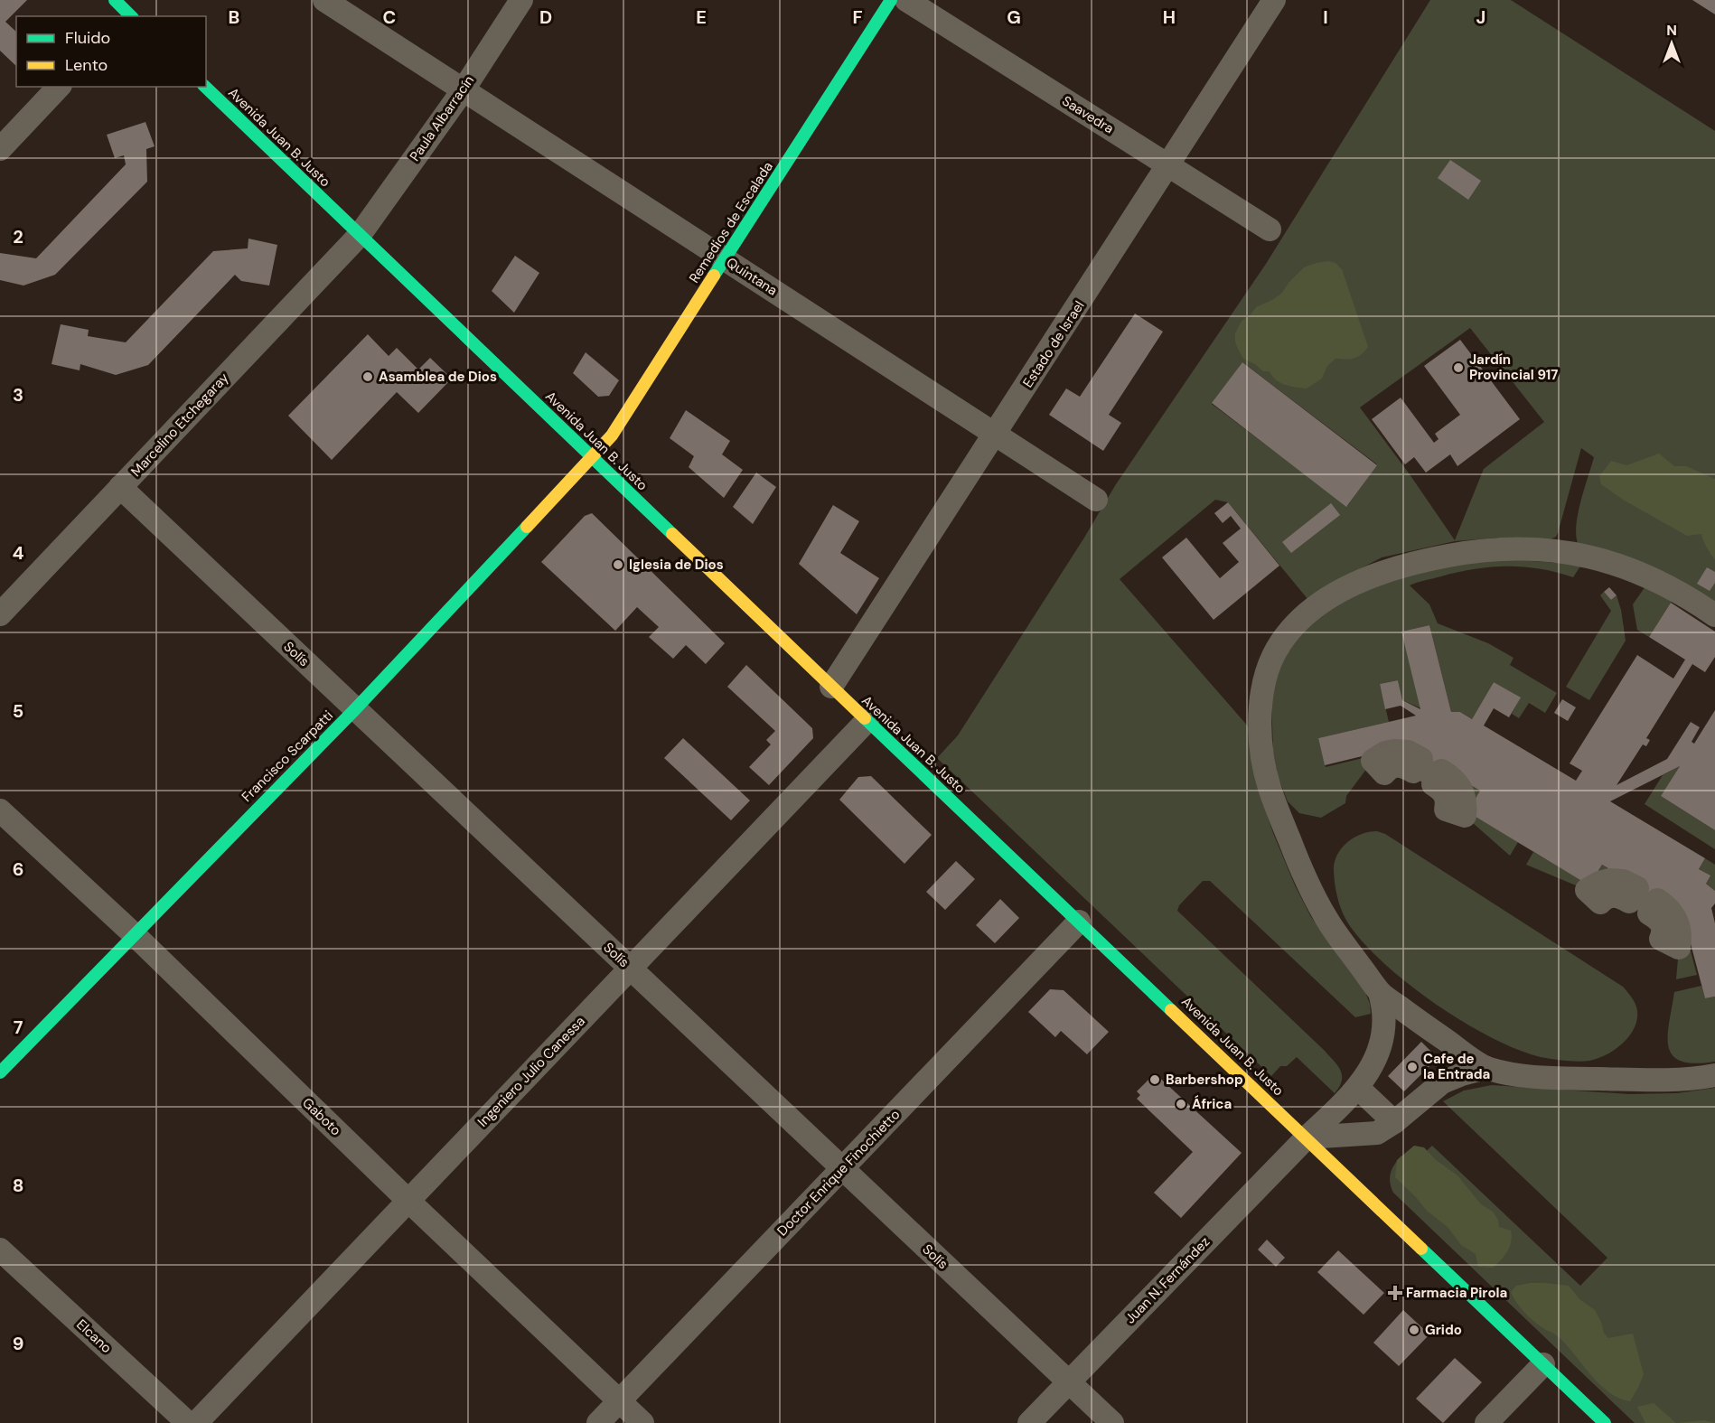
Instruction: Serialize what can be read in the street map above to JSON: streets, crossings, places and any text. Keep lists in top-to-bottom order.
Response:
{
  "streets": {
    "main road": ["Avenida Juan B. Justo", "Remedios de Escalada", "Francisco Scarpatti"],
    "street": [
      "Saavedra",
      "Paula Albarracín",
      "Quintana",
      "Estado de Israel",
      "Marcelino Etchegaray",
      "Solís",
      "Ingeniero Julio Canessa",
      "Gaboto",
      "Doctor Enrique Finochietto",
      "Juan N. Fernández",
      "Elcano"
    ]
  },
  "crossings": [
    ["Saavedra", "Estado de Israel"],
    ["Paula Albarracín", "Avenida Juan B. Justo"],
    ["Paula Albarracín", "Quintana"],
    ["Paula Albarracín", "Marcelino Etchegaray"],
    ["Avenida Juan B. Justo", "Remedios de Escalada"],
    ["Avenida Juan B. Justo", "Estado de Israel"],
    ["Avenida Juan B. Justo", "Marcelino Etchegaray"],
    ["Avenida Juan B. Justo", "Francisco Scarpatti"],
    ["Avenida Juan B. Justo", "Ingeniero Julio Canessa"],
    ["Avenida Juan B. Justo", "Doctor Enrique Finochietto"],
    ["Avenida Juan B. Justo", "Juan N. Fernández"],
    ["Remedios de Escalada", "Quintana"],
    ["Remedios de Escalada", "Francisco Scarpatti"],
    ["Quintana", "Estado de Israel"],
    ["Marcelino Etchegaray", "Solís"],
    ["Solís", "Francisco Scarpatti"],
    ["Solís", "Ingeniero Julio Canessa"],
    ["Solís", "Doctor Enrique Finochietto"],
    ["Solís", "Juan N. Fernández"],
    ["Francisco Scarpatti", "Gaboto"],
    ["Ingeniero Julio Canessa", "Gaboto"],
    ["Gaboto", "Doctor Enrique Finochietto"]
  ],
  "places": {
    "other": [
      "Jardín Provincial 917",
      "Asamblea de Dios",
      "Iglesia de Dios",
      "Cafe de la Entrada",
      "Barbershop",
      "África",
      "Grido"
    ],
    "health": ["Farmacia Pirola"]
  },
  "legend": ["Fluido", "Lento"],
  "north": "top",
  "grid": {
    "columns": [
      "B",
      "C",
      "D",
      "E",
      "F",
      "G",
      "H",
      "I",
      "J"
    ],
    "rows": [
      "2",
      "3",
      "4",
      "5",
      "6",
      "7",
      "8",
      "9"
    ]
  }
}
